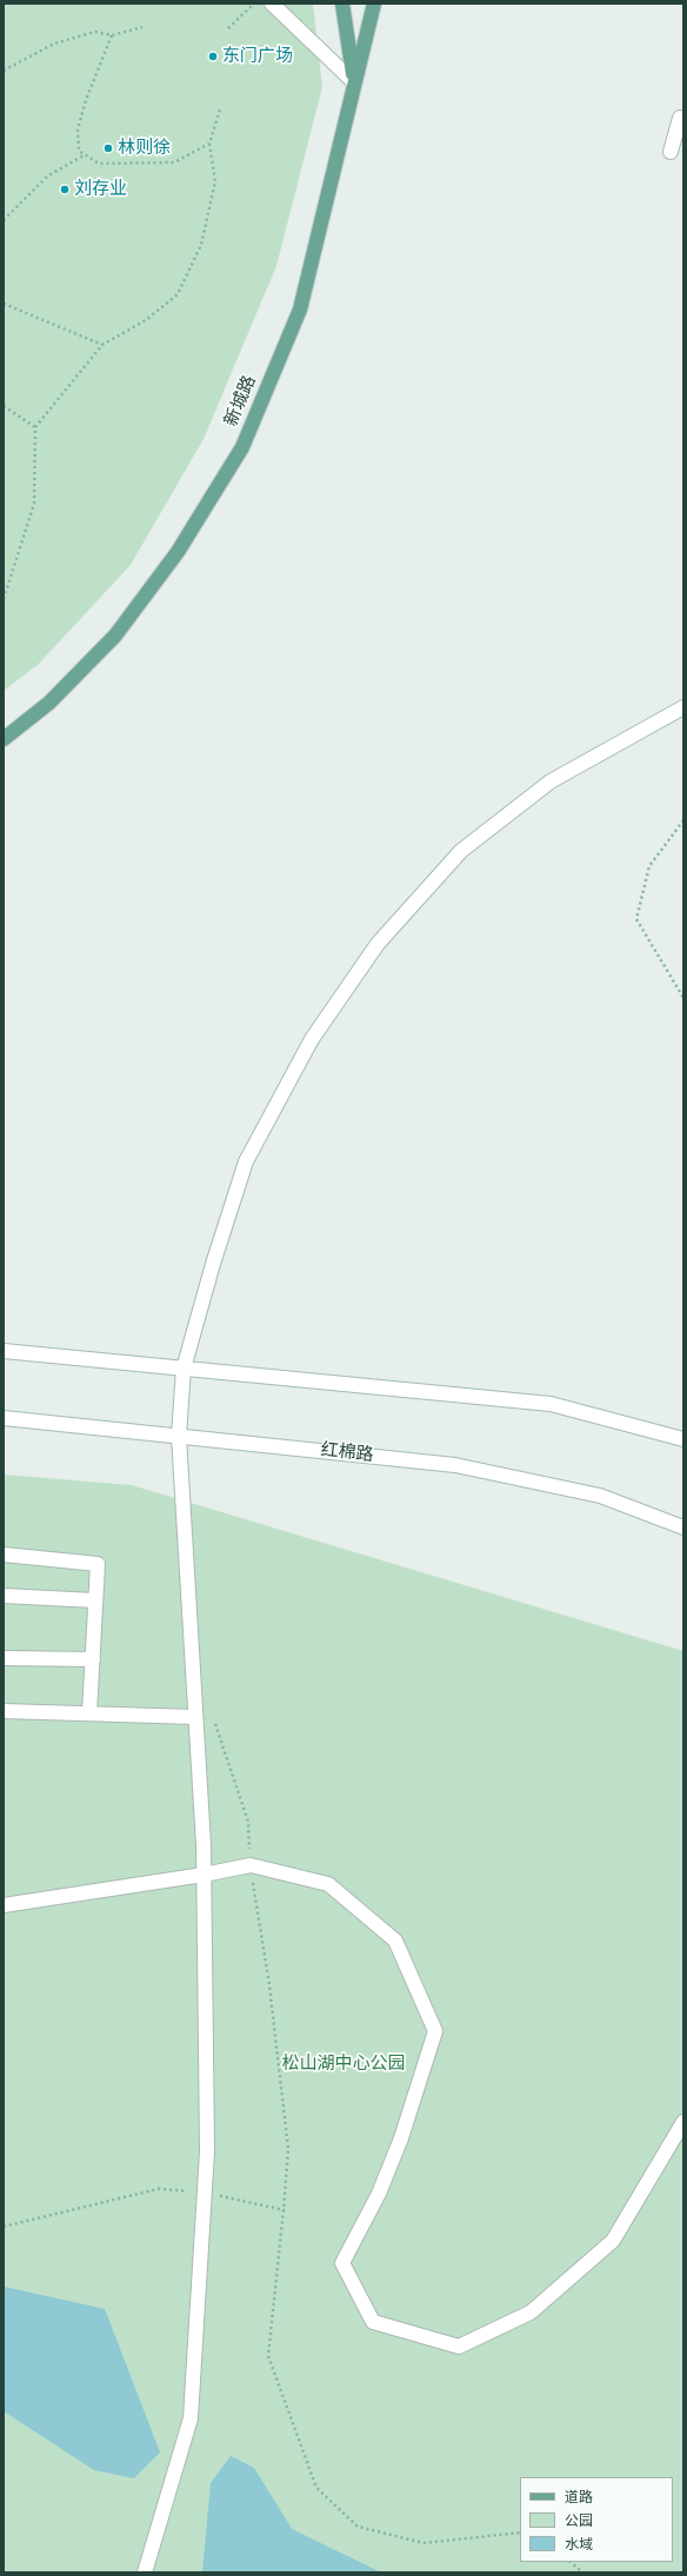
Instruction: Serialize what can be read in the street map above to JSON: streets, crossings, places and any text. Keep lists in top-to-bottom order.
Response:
{
  "streets": {
    "main road": ["新城路"],
    "street": ["红棉路"]
  },
  "parks": ["松山湖中心公园"],
  "places": ["东门广场", "林则徐", "刘存业"],
  "legend": ["道路", "公园", "水域"]
}
